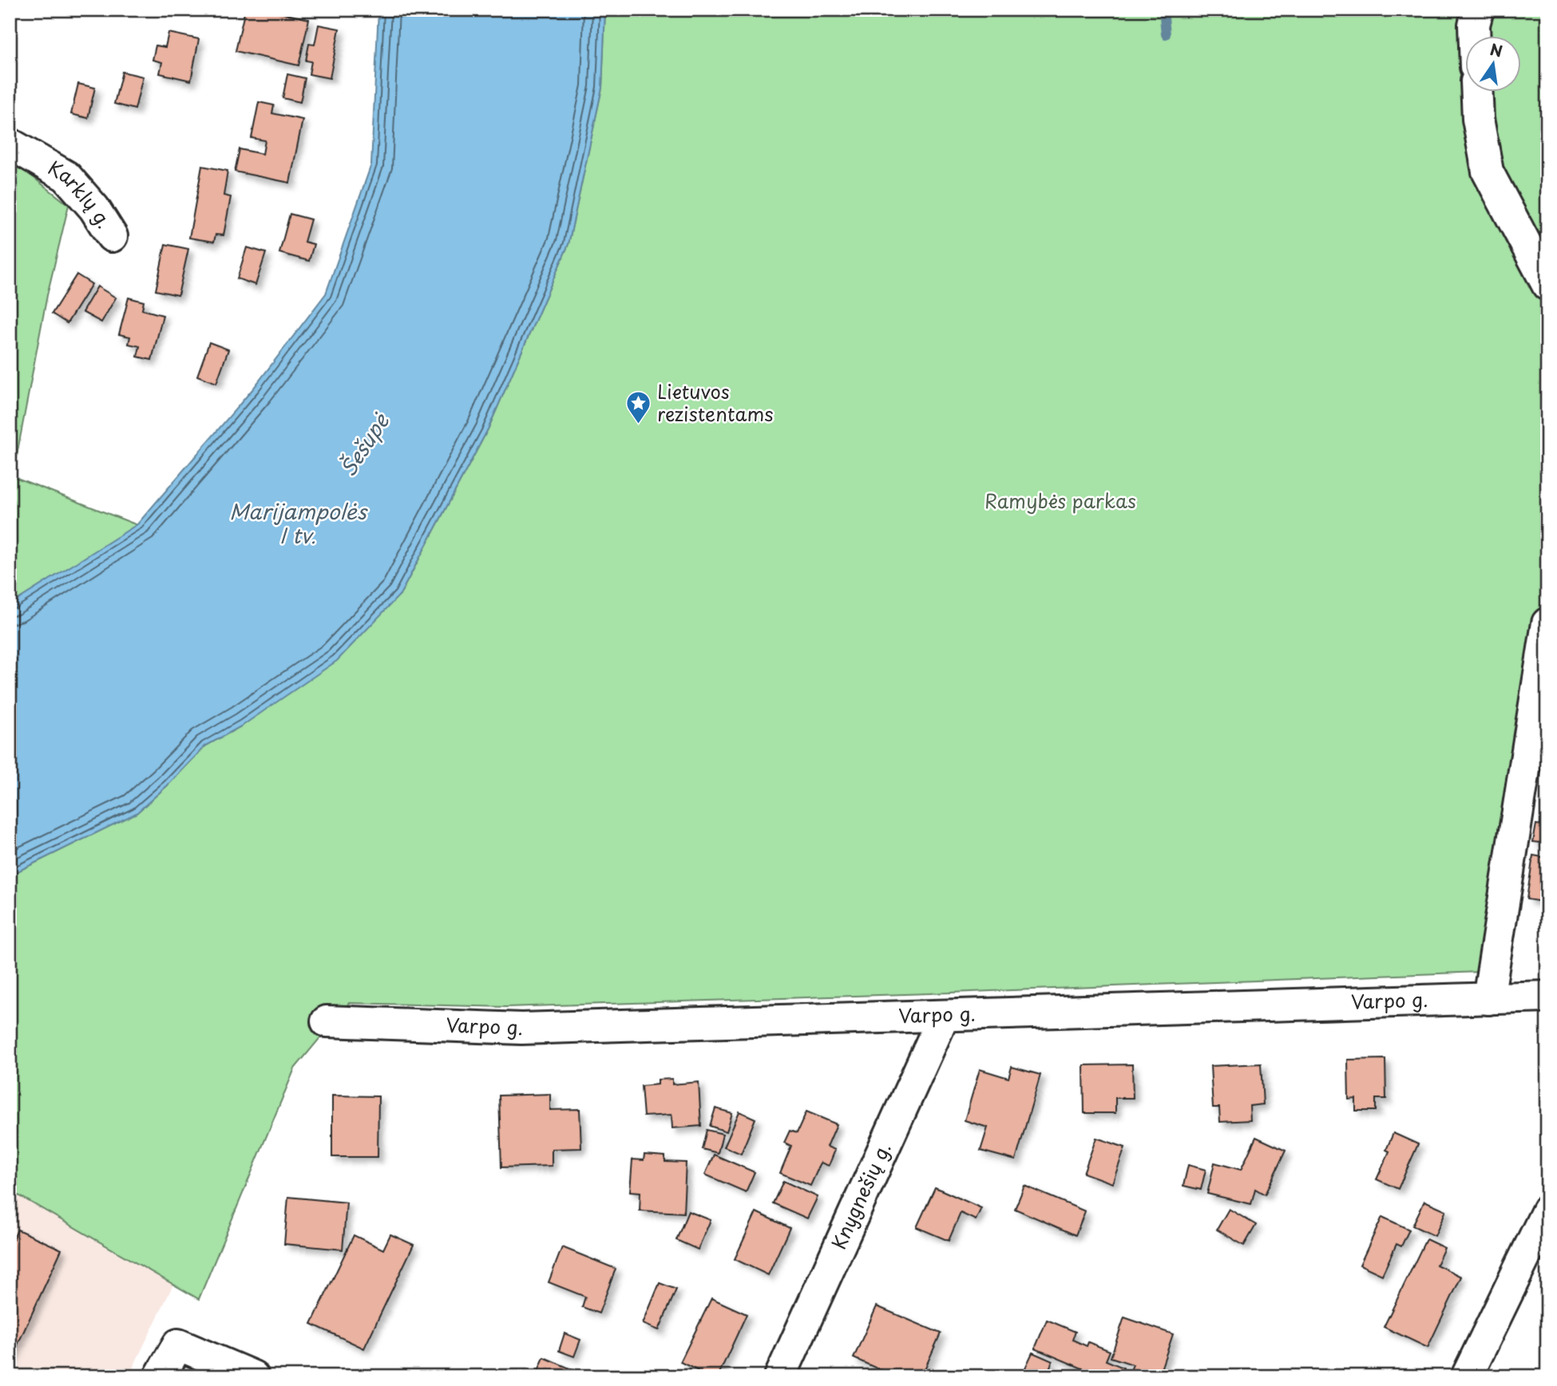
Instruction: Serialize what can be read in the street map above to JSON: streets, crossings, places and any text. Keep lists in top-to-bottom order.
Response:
{
  "streets": {
    "street": ["Karklų g.", "Varpo g.", "Knygnešių g."]
  },
  "crossings": [
    ["Varpo g.", "Knygnešių g."]
  ],
  "water": ["Šešupė", "Marijampolės I tv."],
  "parks": ["Ramybės parkas"],
  "places": {
    "place": ["Lietuvos rezistentams"]
  },
  "north": "top"
}
